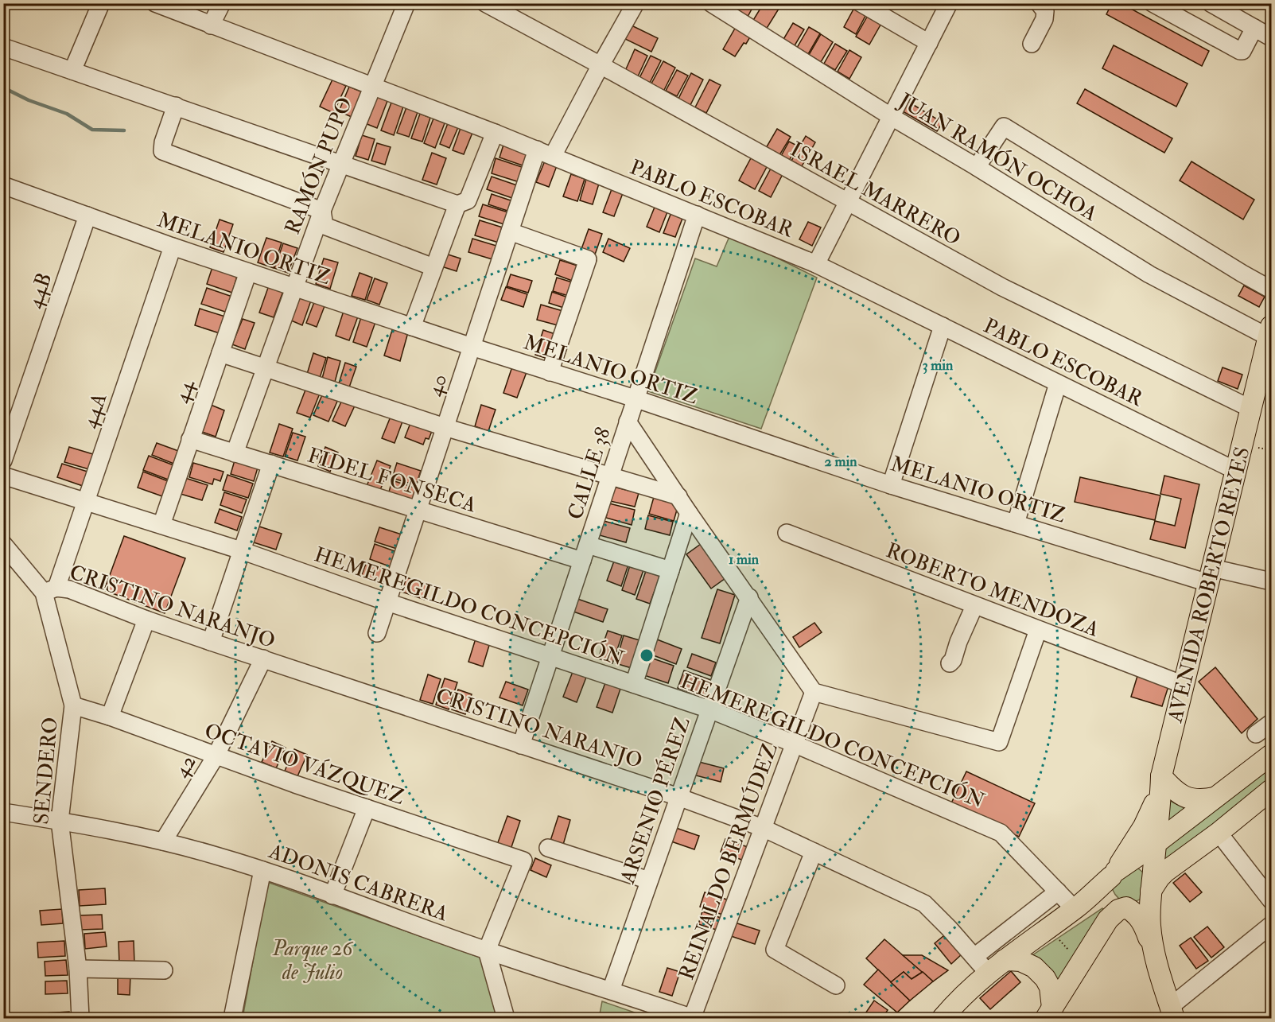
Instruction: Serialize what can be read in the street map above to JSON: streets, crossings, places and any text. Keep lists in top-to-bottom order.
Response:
{
  "streets": {
    "main road": ["AVENIDA ROBERTO REYES"],
    "street": [
      "JUAN RAMÓN OCHOA",
      "RAMÓN PUPO",
      "ISRAEL MARRERO",
      "PABLO ESCOBAR",
      "MELANIO ORTIZ",
      "44B",
      "40",
      "44",
      "44A",
      "CALLE 38",
      "FIDEL FONSECA",
      "ROBERTO MENDOZA",
      "CRISTINO NARANJO",
      "HEMEREGILDO CONCEPCIÓN",
      "OCTAVIO VÁZQUEZ",
      "42",
      "SENDERO",
      "ARSENIO PÉREZ",
      "REINALDO BERMÚDEZ",
      "ADONIS CABRERA"
    ]
  },
  "crossings": [
    ["JUAN RAMÓN OCHOA", "AVENIDA ROBERTO REYES"],
    ["RAMÓN PUPO", "PABLO ESCOBAR"],
    ["RAMÓN PUPO", "MELANIO ORTIZ"],
    ["RAMÓN PUPO", "FIDEL FONSECA"],
    ["ISRAEL MARRERO", "AVENIDA ROBERTO REYES"],
    ["PABLO ESCOBAR", "40"],
    ["PABLO ESCOBAR", "CALLE 38"],
    ["PABLO ESCOBAR", "AVENIDA ROBERTO REYES"],
    ["MELANIO ORTIZ", "44B"],
    ["MELANIO ORTIZ", "40"],
    ["MELANIO ORTIZ", "44"],
    ["MELANIO ORTIZ", "44A"],
    ["MELANIO ORTIZ", "CALLE 38"],
    ["MELANIO ORTIZ", "AVENIDA ROBERTO REYES"],
    ["40", "FIDEL FONSECA"],
    ["40", "HEMEREGILDO CONCEPCIÓN"],
    ["44", "FIDEL FONSECA"],
    ["44", "HEMEREGILDO CONCEPCIÓN"],
    ["44A", "CRISTINO NARANJO"],
    ["44A", "HEMEREGILDO CONCEPCIÓN"],
    ["44A", "SENDERO"],
    ["CALLE 38", "FIDEL FONSECA"],
    ["CALLE 38", "CRISTINO NARANJO"],
    ["CALLE 38", "HEMEREGILDO CONCEPCIÓN"],
    ["AVENIDA ROBERTO REYES", "ROBERTO MENDOZA"],
    ["CRISTINO NARANJO", "42"],
    ["CRISTINO NARANJO", "SENDERO"],
    ["CRISTINO NARANJO", "ARSENIO PÉREZ"],
    ["CRISTINO NARANJO", "REINALDO BERMÚDEZ"],
    ["HEMEREGILDO CONCEPCIÓN", "ARSENIO PÉREZ"],
    ["HEMEREGILDO CONCEPCIÓN", "REINALDO BERMÚDEZ"],
    ["OCTAVIO VÁZQUEZ", "42"],
    ["OCTAVIO VÁZQUEZ", "SENDERO"],
    ["OCTAVIO VÁZQUEZ", "ADONIS CABRERA"],
    ["42", "ADONIS CABRERA"],
    ["SENDERO", "ADONIS CABRERA"],
    ["ARSENIO PÉREZ", "ADONIS CABRERA"],
    ["REINALDO BERMÚDEZ", "ADONIS CABRERA"]
  ],
  "parks": ["Parque 26 de Julio"],
  "rings": ["3 min", "2 min", "1 min"]
}
